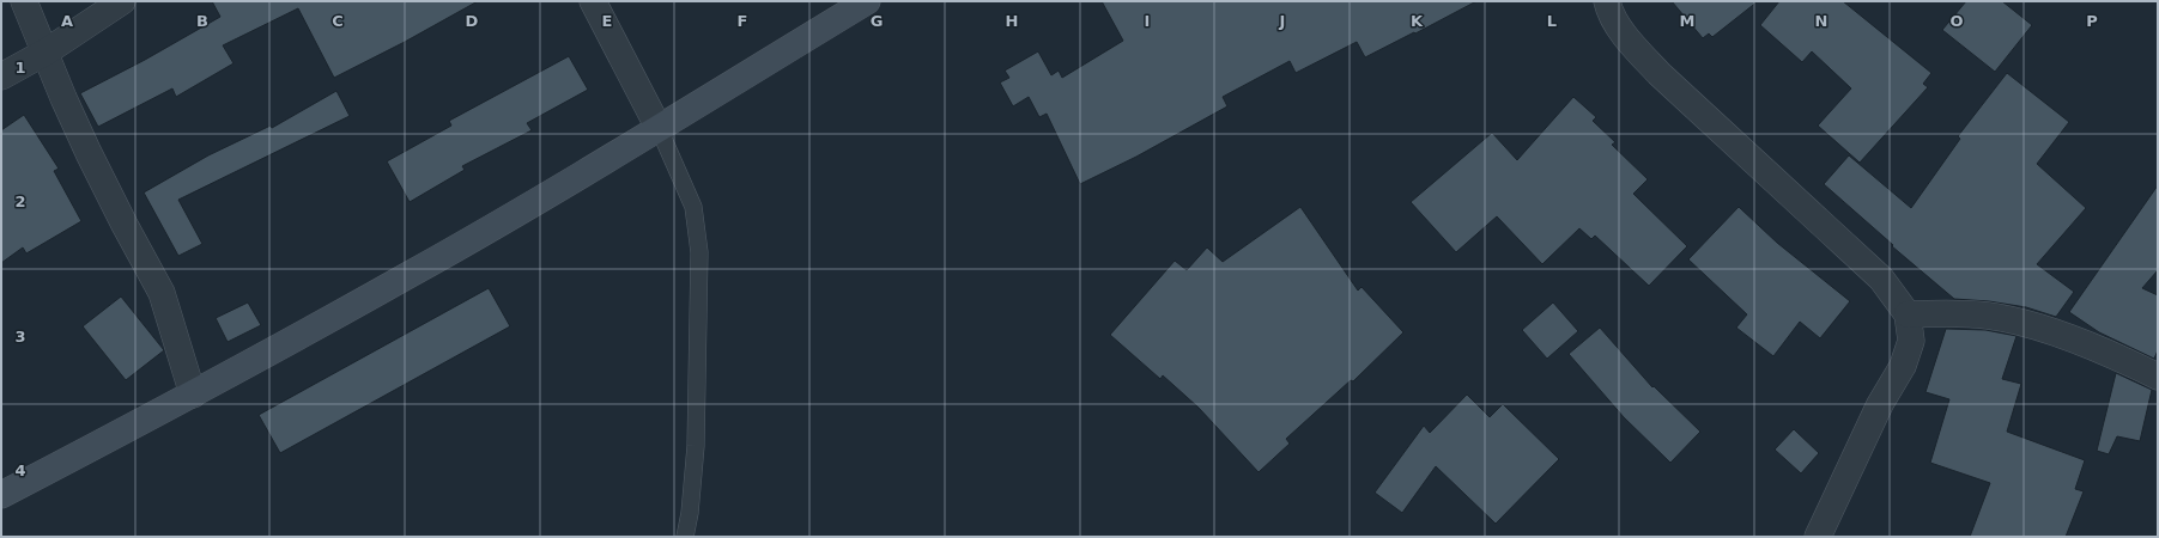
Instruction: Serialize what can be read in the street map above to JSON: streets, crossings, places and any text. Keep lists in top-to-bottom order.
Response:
{
  "grid": {
    "columns": [
      "A",
      "B",
      "C",
      "D",
      "E",
      "F",
      "G",
      "H",
      "I",
      "J",
      "K",
      "L",
      "M",
      "N",
      "O",
      "P"
    ],
    "rows": [
      "1",
      "2",
      "3",
      "4"
    ]
  }
}
